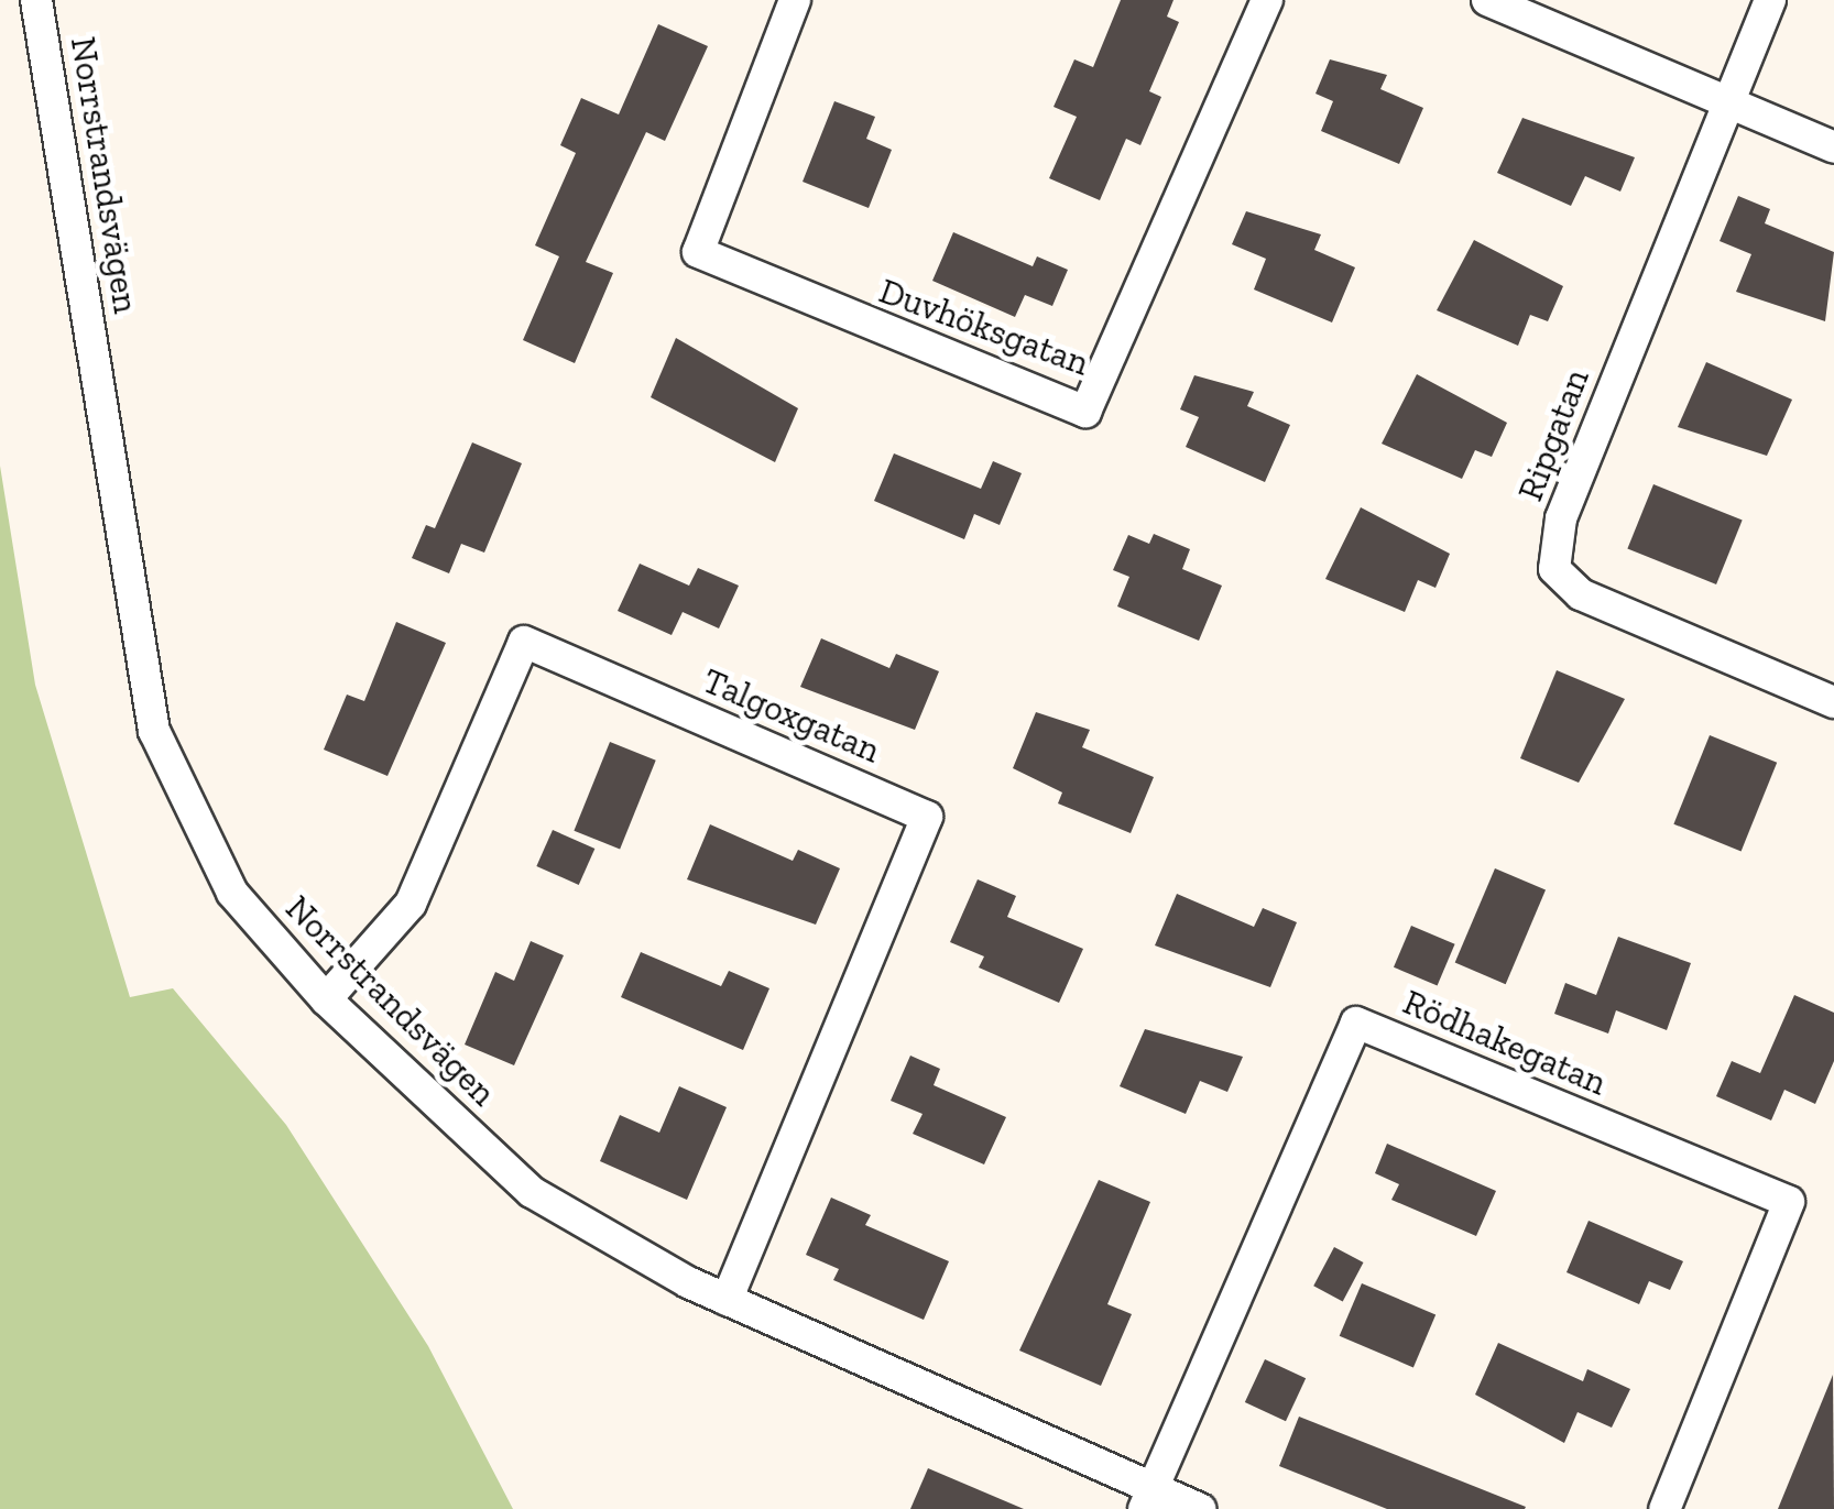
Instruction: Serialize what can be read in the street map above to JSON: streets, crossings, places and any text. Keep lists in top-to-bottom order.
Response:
{
  "streets": {
    "street": [
      "Norrstrandsvägen",
      "Duvhöksgatan",
      "Ripgatan",
      "Talgoxgatan",
      "Rödhakegatan"
    ]
  },
  "crossings": [
    ["Norrstrandsvägen", "Talgoxgatan"],
    ["Norrstrandsvägen", "Rödhakegatan"]
  ]
}
